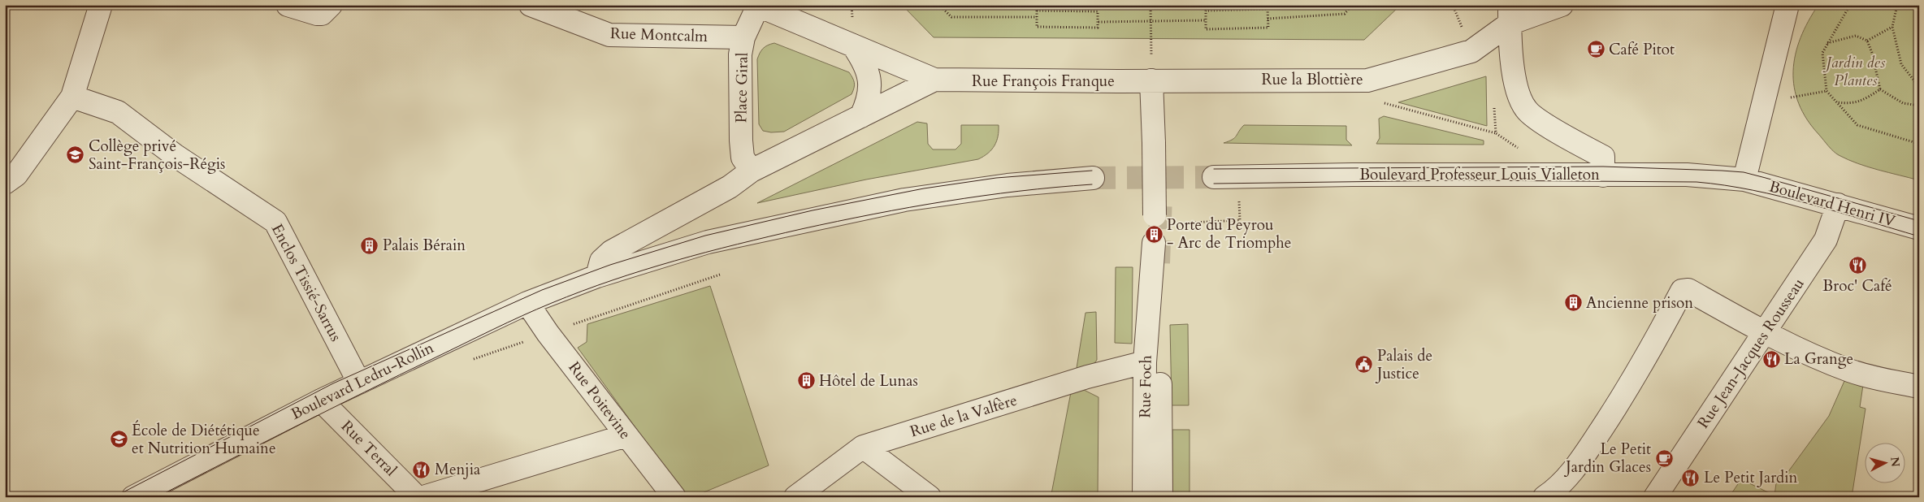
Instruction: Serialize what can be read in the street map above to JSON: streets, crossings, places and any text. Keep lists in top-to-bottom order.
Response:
{
  "streets": {
    "street": [
      "Rue Montcalm",
      "Rue la Blottière",
      "Rue François Franque",
      "Place Giral",
      "Boulevard Professeur Louis Vialleton",
      "Boulevard Henri IV",
      "Enclos Tissié-Sarrus",
      "Rue Jean-Jacques Rousseau",
      "Boulevard Ledru-Rollin",
      "Rue Foch",
      "Rue Poitevine",
      "Rue de la Valfère",
      "Rue Terral"
    ]
  },
  "crossings": [
    ["Rue Montcalm", "Place Giral"],
    ["Rue la Blottière", "Rue François Franque"],
    ["Rue la Blottière", "Rue Foch"],
    ["Rue François Franque", "Rue Foch"],
    ["Boulevard Professeur Louis Vialleton", "Boulevard Henri IV"],
    ["Boulevard Henri IV", "Rue Jean-Jacques Rousseau"],
    ["Enclos Tissié-Sarrus", "Boulevard Ledru-Rollin"],
    ["Boulevard Ledru-Rollin", "Rue Poitevine"],
    ["Boulevard Ledru-Rollin", "Rue Terral"],
    ["Rue Foch", "Rue de la Valfère"]
  ],
  "parks": ["Jardin des Plantes"],
  "places": {
    "cafe": ["Café Pitot", "Le Petit Jardin Glaces"],
    "school or university": ["Collège privé Saint-François-Régis", "École de Diététique et Nutrition Humaine"],
    "building": [
      "Porte du Peyrou - Arc de Triomphe",
      "Palais Bérain",
      "Ancienne prison",
      "Hôtel de Lunas"
    ],
    "restaurant": [
      "Broc' Café",
      "La Grange",
      "Menjia",
      "Le Petit Jardin"
    ],
    "public building": ["Palais de Justice"]
  },
  "north": "right"
}
